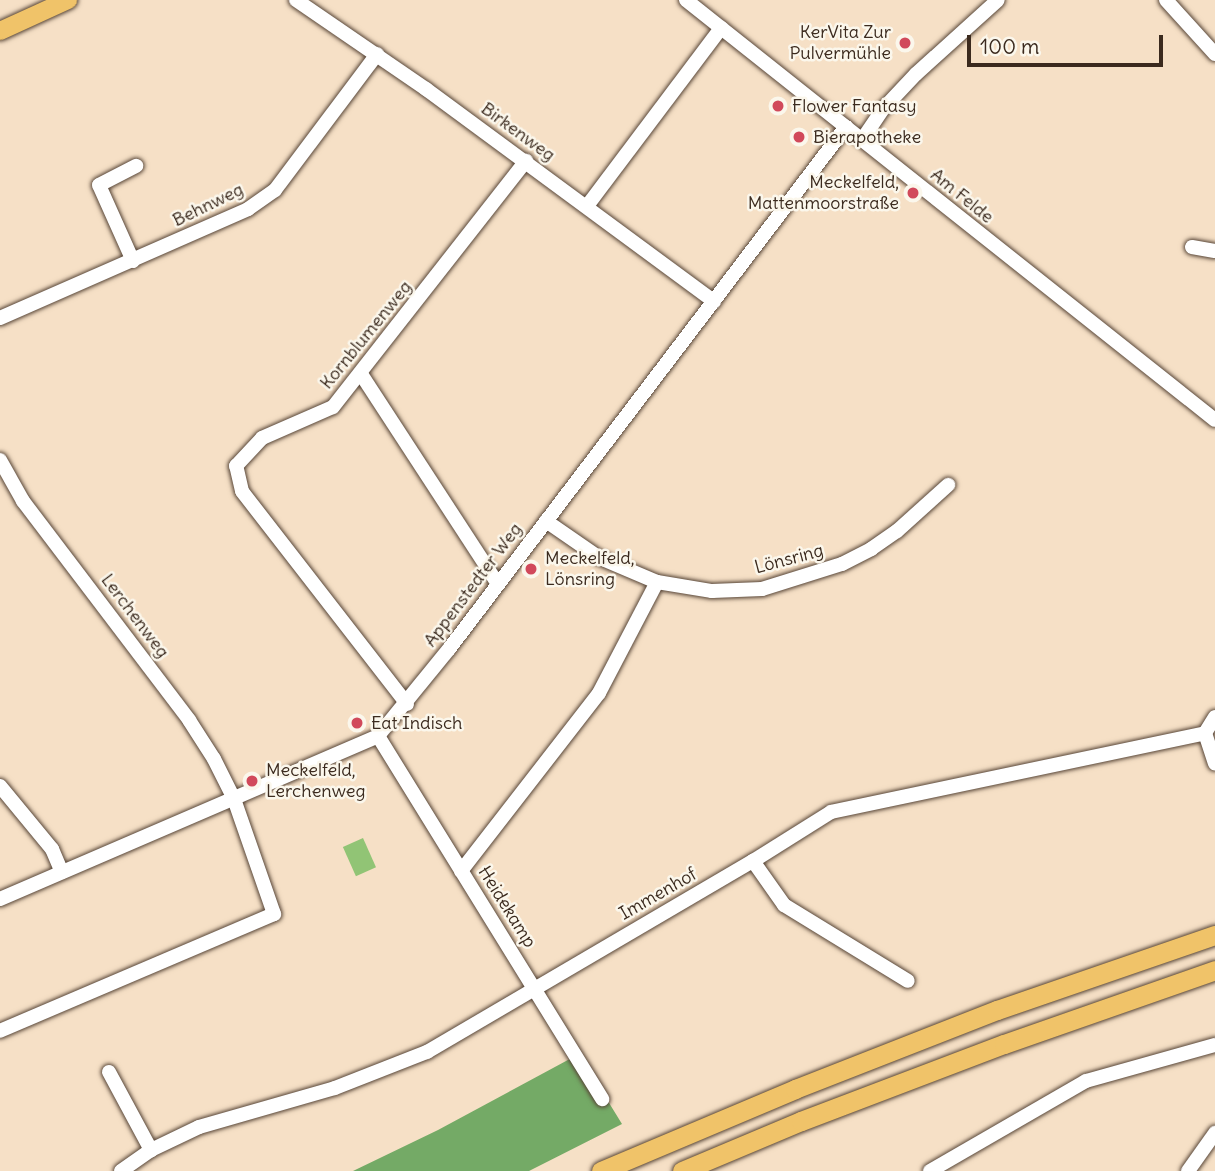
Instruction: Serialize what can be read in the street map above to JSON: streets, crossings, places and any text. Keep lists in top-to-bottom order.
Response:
{
  "streets": {
    "street": [
      "Birkenweg",
      "Am Felde",
      "Behnweg",
      "Kornblumenweg",
      "Lönsring",
      "Appenstedter Weg",
      "Lerchenweg",
      "Immenhof",
      "Heidekamp"
    ]
  },
  "crossings": [
    ["Birkenweg", "Behnweg"],
    ["Birkenweg", "Kornblumenweg"],
    ["Birkenweg", "Appenstedter Weg"],
    ["Am Felde", "Appenstedter Weg"],
    ["Kornblumenweg", "Appenstedter Weg"],
    ["Lönsring", "Appenstedter Weg"],
    ["Appenstedter Weg", "Lerchenweg"],
    ["Appenstedter Weg", "Heidekamp"],
    ["Immenhof", "Heidekamp"]
  ],
  "places": [
    "KerVita Zur Pulvermühle",
    "Flower Fantasy",
    "Bierapotheke",
    "Meckelfeld, Mattenmoorstraße",
    "Meckelfeld, Lönsring",
    "Eat Indisch",
    "Meckelfeld, Lerchenweg"
  ],
  "scale_bar": "100 m"
}
